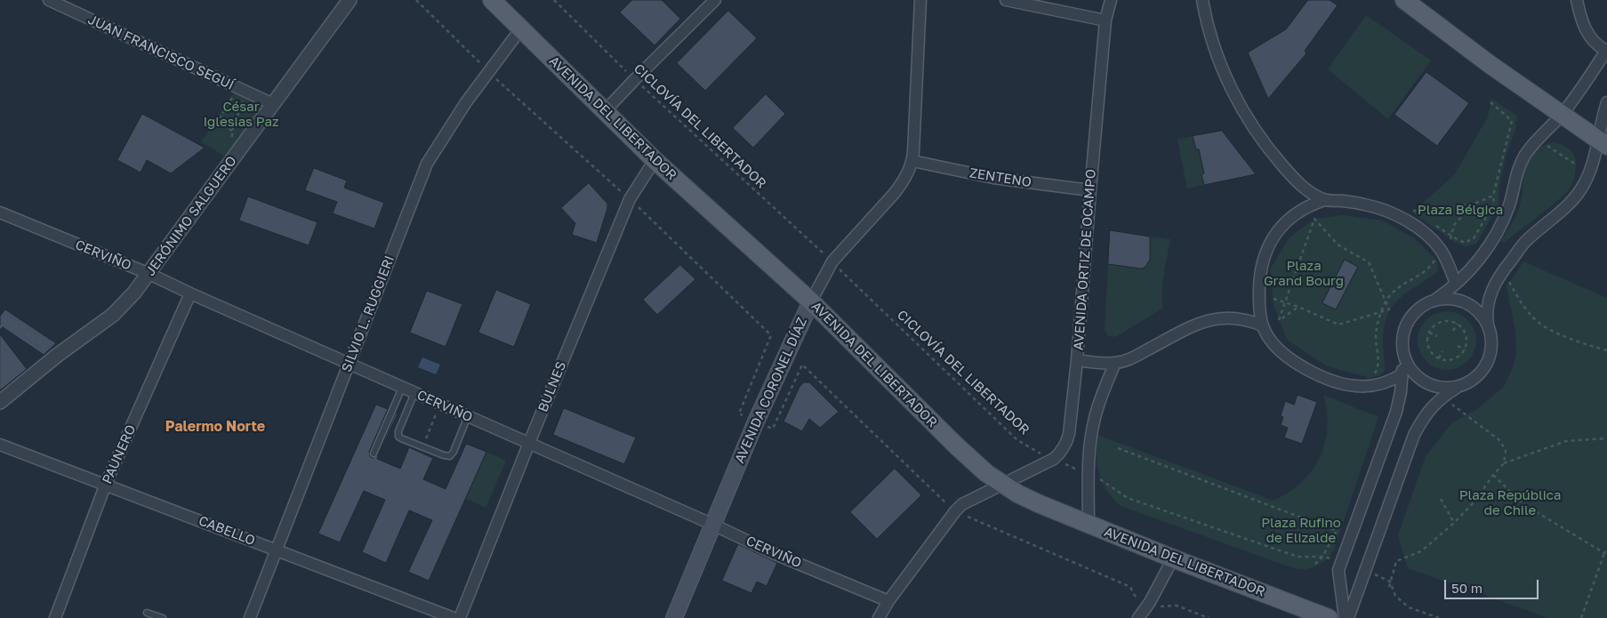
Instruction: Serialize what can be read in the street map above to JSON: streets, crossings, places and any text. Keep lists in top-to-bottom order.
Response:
{
  "streets": {
    "main road": ["AVENIDA DEL LIBERTADOR", "AVENIDA CORONEL DÍAZ"],
    "street": [
      "JUAN FRANCISCO SEGUÍ",
      "ZENTENO",
      "JERÓNIMO SALGUERO",
      "CERVIÑO",
      "AVENIDA ORTIZ DE OCAMPO",
      "SILVIO L. RUGGIERI",
      "BULNES",
      "PAUNERO",
      "CABELLO"
    ],
    "path": ["CICLOVÍA DEL LIBERTADOR"]
  },
  "crossings": [
    ["JUAN FRANCISCO SEGUÍ", "JERÓNIMO SALGUERO"],
    ["AVENIDA DEL LIBERTADOR", "AVENIDA ORTIZ DE OCAMPO"],
    ["AVENIDA DEL LIBERTADOR", "SILVIO L. RUGGIERI"],
    ["AVENIDA DEL LIBERTADOR", "BULNES"],
    ["AVENIDA DEL LIBERTADOR", "AVENIDA CORONEL DÍAZ"],
    ["CICLOVÍA DEL LIBERTADOR", "AVENIDA ORTIZ DE OCAMPO"],
    ["CICLOVÍA DEL LIBERTADOR", "AVENIDA CORONEL DÍAZ"],
    ["ZENTENO", "AVENIDA ORTIZ DE OCAMPO"],
    ["ZENTENO", "AVENIDA CORONEL DÍAZ"],
    ["JERÓNIMO SALGUERO", "CERVIÑO"],
    ["CERVIÑO", "AVENIDA ORTIZ DE OCAMPO"],
    ["CERVIÑO", "SILVIO L. RUGGIERI"],
    ["CERVIÑO", "BULNES"],
    ["CERVIÑO", "AVENIDA CORONEL DÍAZ"],
    ["CERVIÑO", "PAUNERO"],
    ["SILVIO L. RUGGIERI", "CABELLO"],
    ["PAUNERO", "CABELLO"]
  ],
  "districts": ["Palermo Norte"],
  "parks": [
    "César Iglesias Paz",
    "Plaza Bélgica",
    "Plaza Grand Bourg",
    "Plaza República de Chile",
    "Plaza Rufino de Elizalde"
  ],
  "scale_bar": "50 m"
}
